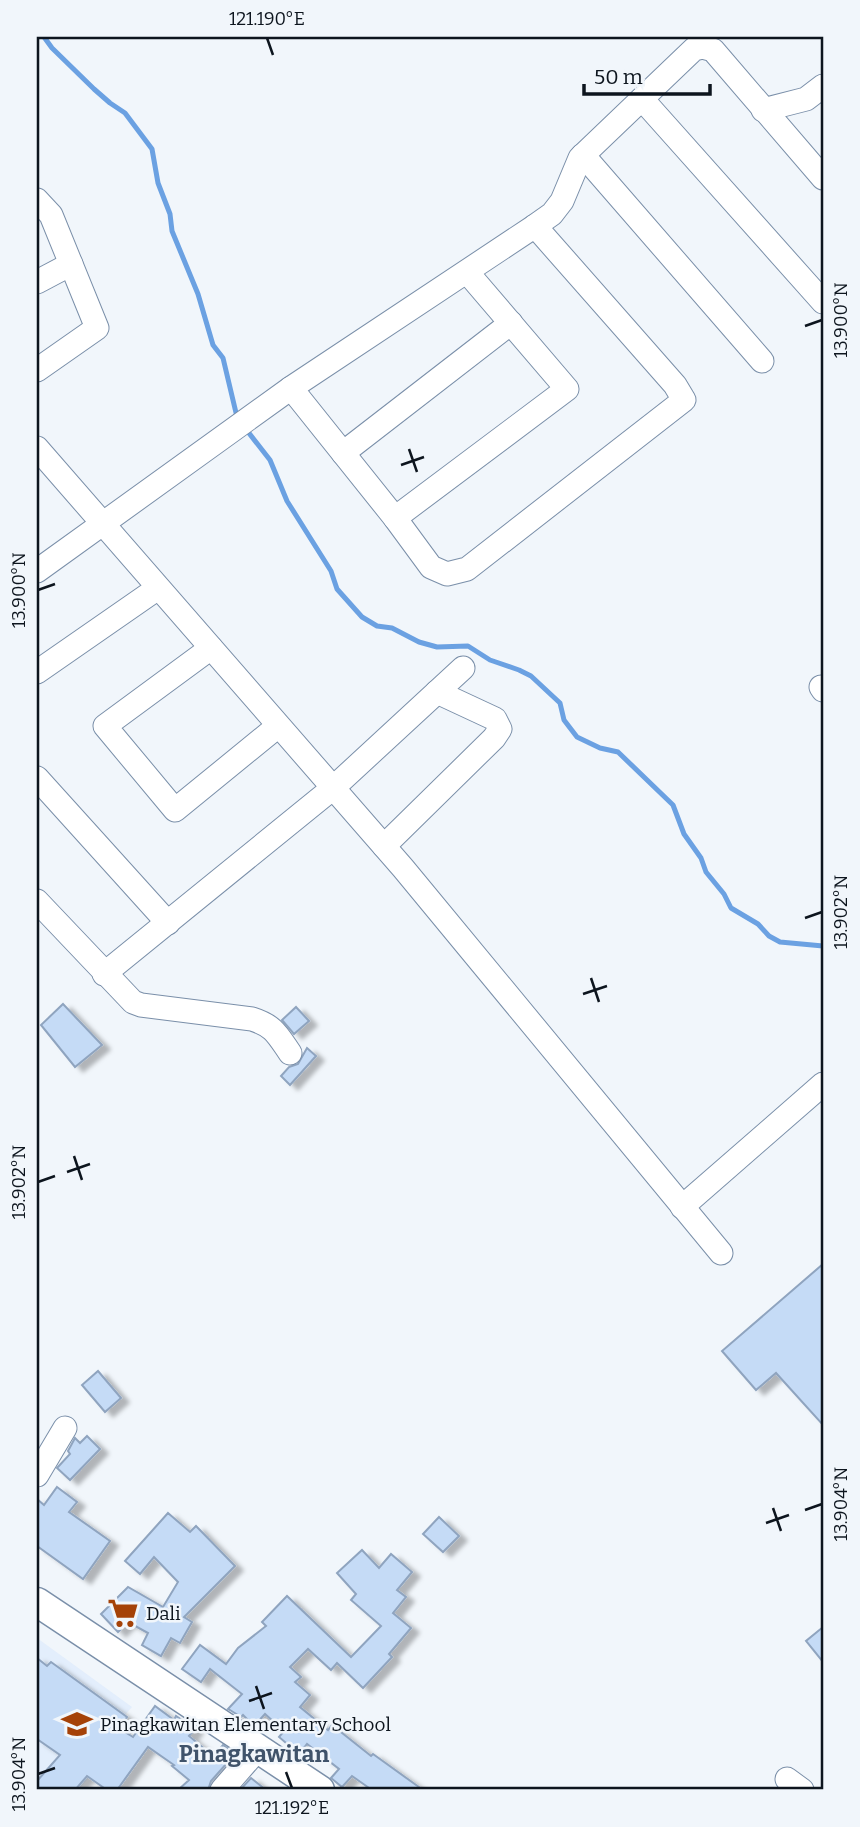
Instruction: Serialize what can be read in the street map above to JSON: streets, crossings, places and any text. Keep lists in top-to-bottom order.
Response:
{
  "districts": ["Pinagkawitan"],
  "places": {
    "supermarket": ["Dali"],
    "school or university": ["Pinagkawitan Elementary School"]
  },
  "scale_bar": "50 m",
  "coordinates": [
    "121.190°E",
    "13.900°N",
    "13.902°N",
    "13.904°N",
    "121.192°E"
  ]
}
